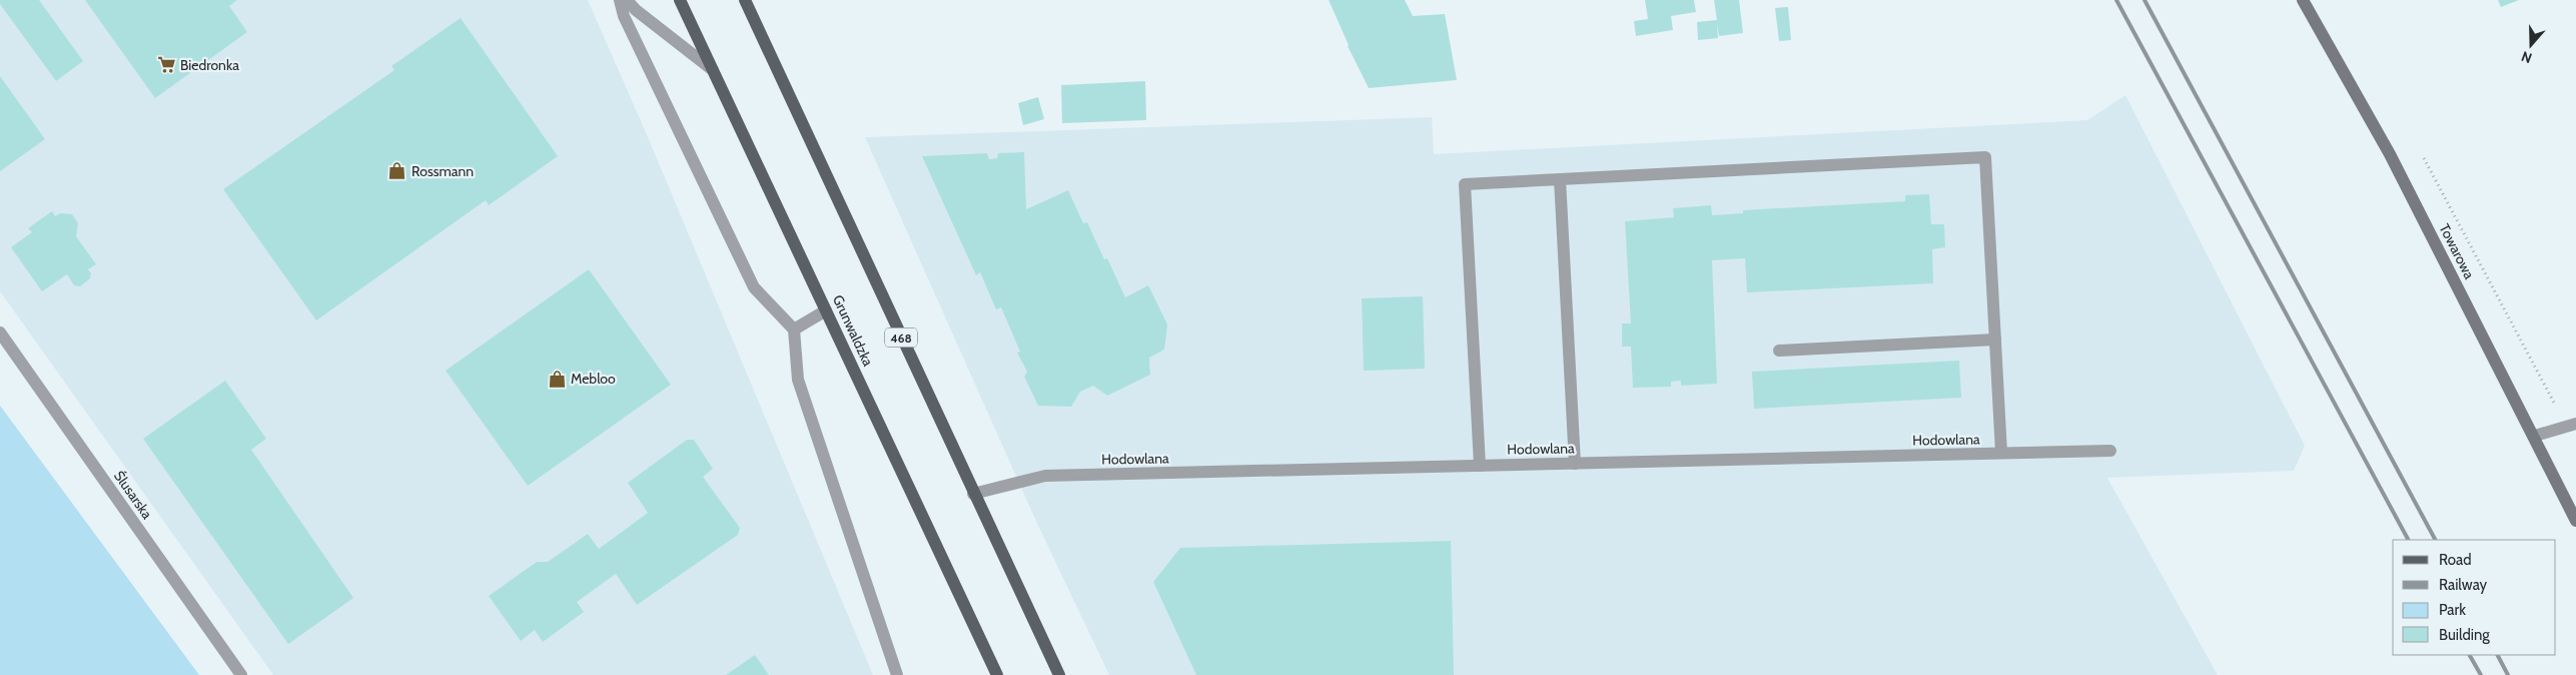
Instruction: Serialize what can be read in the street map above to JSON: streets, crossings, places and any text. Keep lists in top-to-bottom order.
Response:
{
  "streets": {
    "main road": ["Grunwaldzka", "468"],
    "street": ["Towarowa", "Hodowlana", "Ślusarska"]
  },
  "crossings": [
    ["468", "Hodowlana"]
  ],
  "places": {
    "supermarket": ["Biedronka"],
    "shop": ["Rossmann", "Mebloo"]
  },
  "legend": [
    "Road",
    "Railway",
    "Park",
    "Building"
  ],
  "north": "bottom"
}
